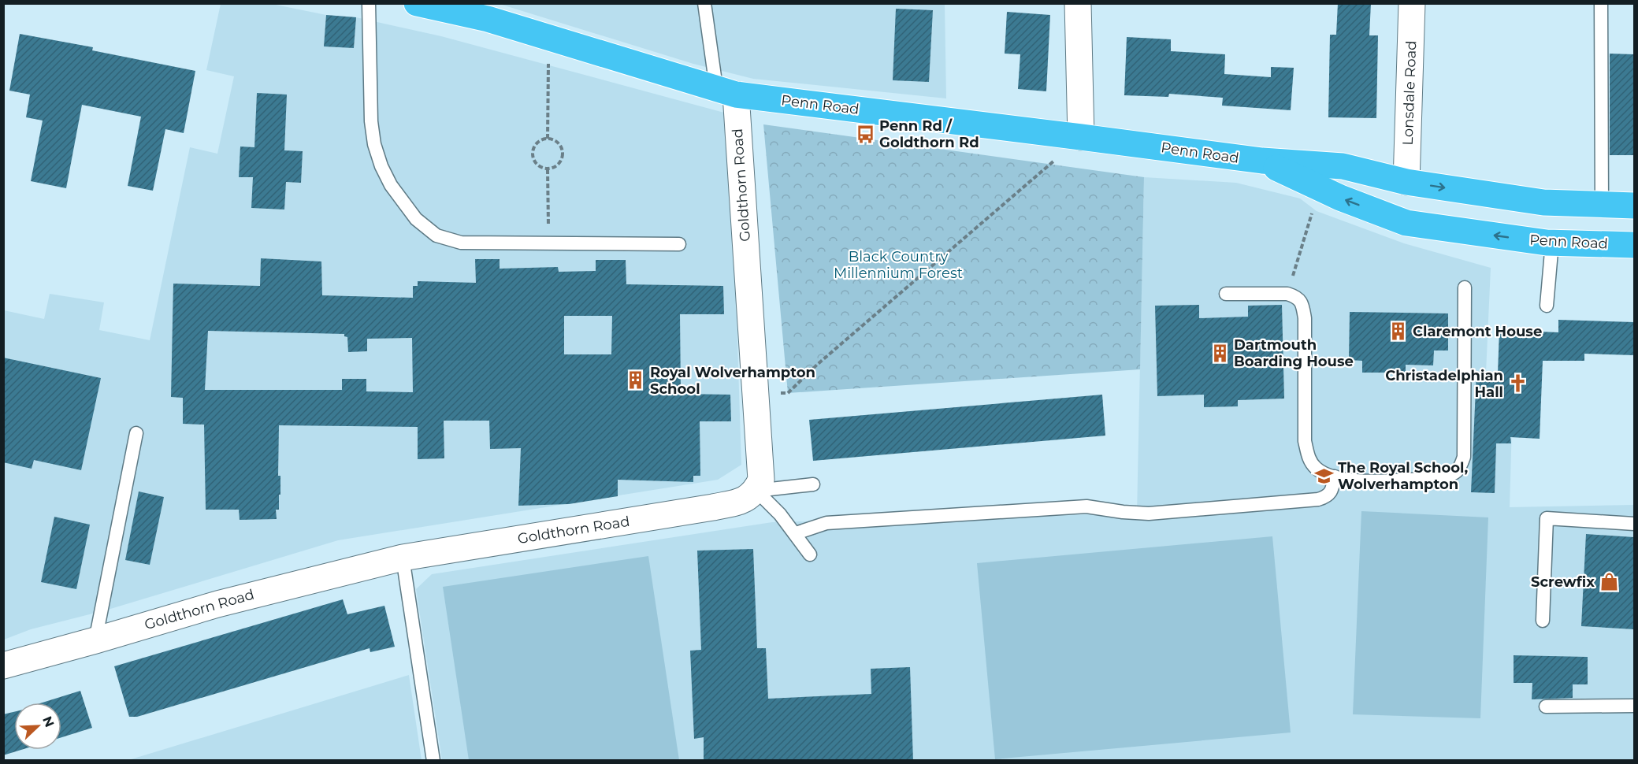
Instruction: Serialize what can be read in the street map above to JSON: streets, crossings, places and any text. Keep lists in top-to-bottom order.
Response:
{
  "streets": {
    "highway": ["Penn Road"],
    "street": ["Lonsdale Road", "Goldthorn Road"]
  },
  "crossings": [
    ["Lonsdale Road", "Penn Road"],
    ["Penn Road", "Goldthorn Road"]
  ],
  "parks": ["Black Country Millennium Forest"],
  "places": {
    "bus stop": ["Penn Rd / Goldthorn Rd"],
    "building": ["Claremont House", "Dartmouth Boarding House", "Royal Wolverhampton School"],
    "church": ["Christadelphian Hall"],
    "school or university": ["The Royal School, Wolverhampton"],
    "shop": ["Screwfix"]
  },
  "north": "top right"
}
